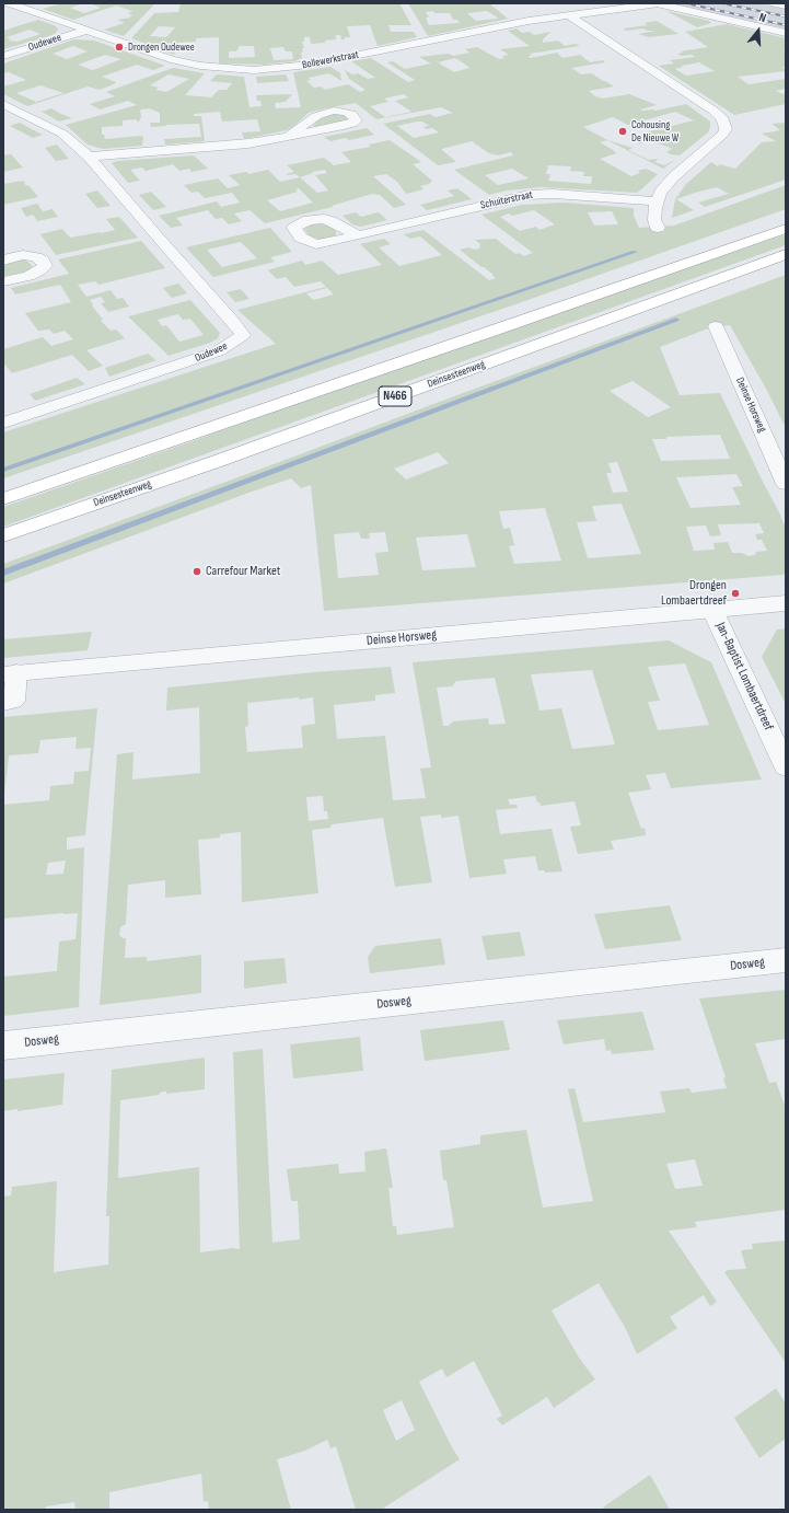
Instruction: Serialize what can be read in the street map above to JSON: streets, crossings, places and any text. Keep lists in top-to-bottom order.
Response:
{
  "streets": {
    "highway": ["Deinsesteenweg", "N466"],
    "street": [
      "Oudewee",
      "Bollewerkstraat",
      "Schuiterstraat",
      "Deinse Horsweg",
      "Jan-Baptist Lombaertdreef",
      "Dosweg"
    ]
  },
  "crossings": [
    ["Oudewee", "Bollewerkstraat"],
    ["Deinse Horsweg", "Jan-Baptist Lombaertdreef"]
  ],
  "places": [
    "Drongen Oudewee",
    "Cohousing De Nieuwe W",
    "Carrefour Market",
    "Drongen Lombaertdreef"
  ],
  "north": "top"
}
